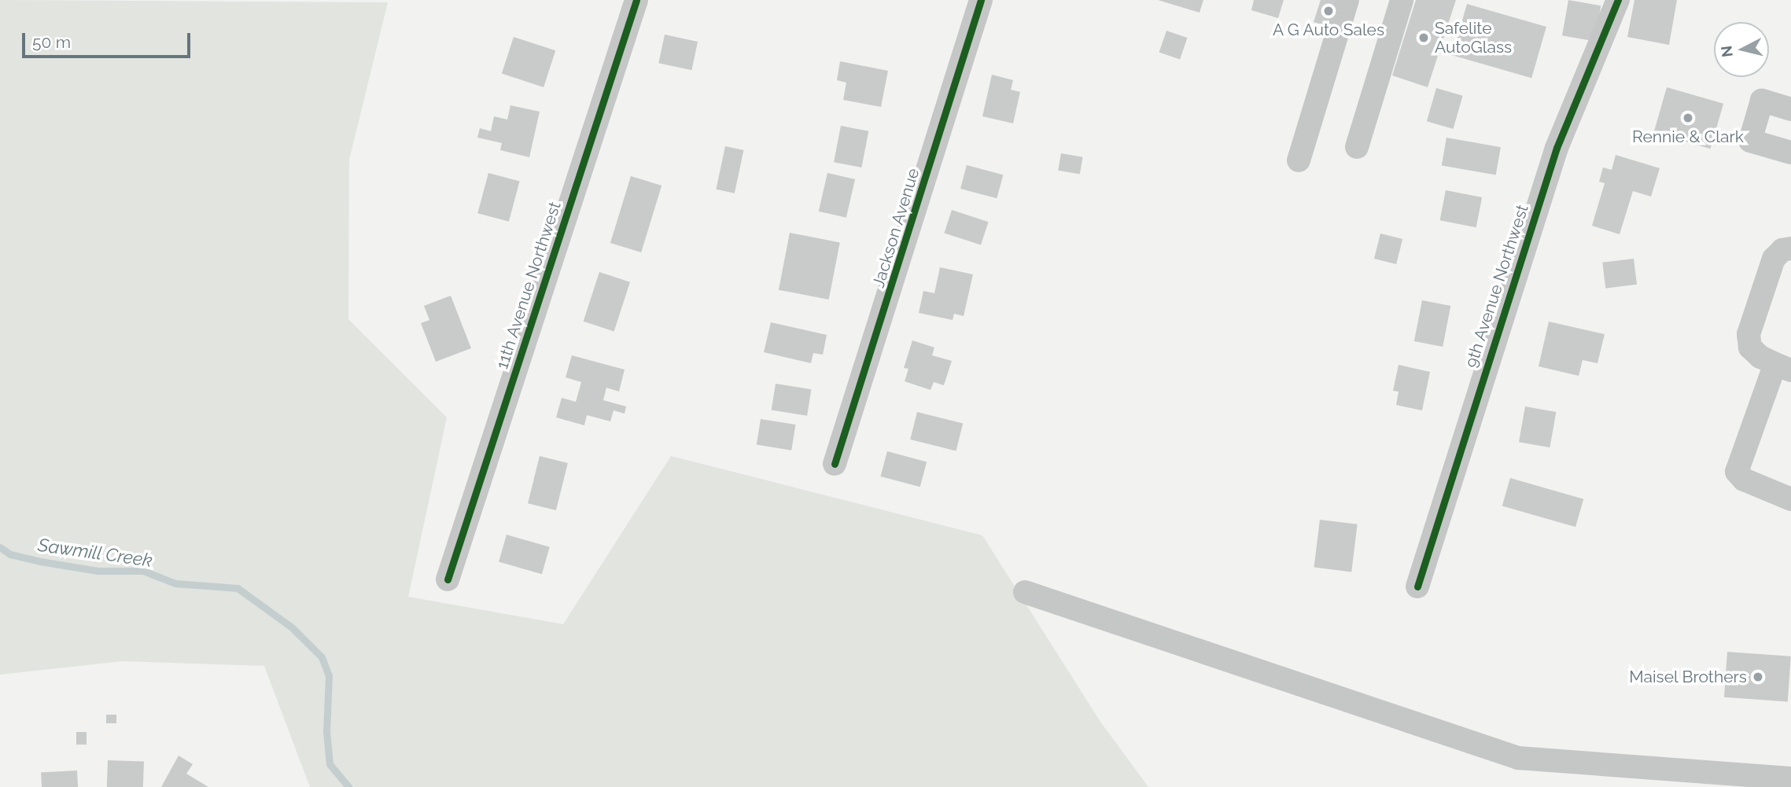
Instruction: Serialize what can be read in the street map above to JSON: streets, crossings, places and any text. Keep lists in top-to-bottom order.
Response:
{
  "streets": {
    "street": ["Jackson Avenue", "11th Avenue Northwest", "9th Avenue Northwest"]
  },
  "water": ["Sawmill Creek"],
  "places": [
    "A G Auto Sales",
    "Safelite AutoGlass",
    "Rennie & Clark",
    "Maisel Brothers"
  ],
  "scale_bar": "50 m",
  "north": "left"
}
